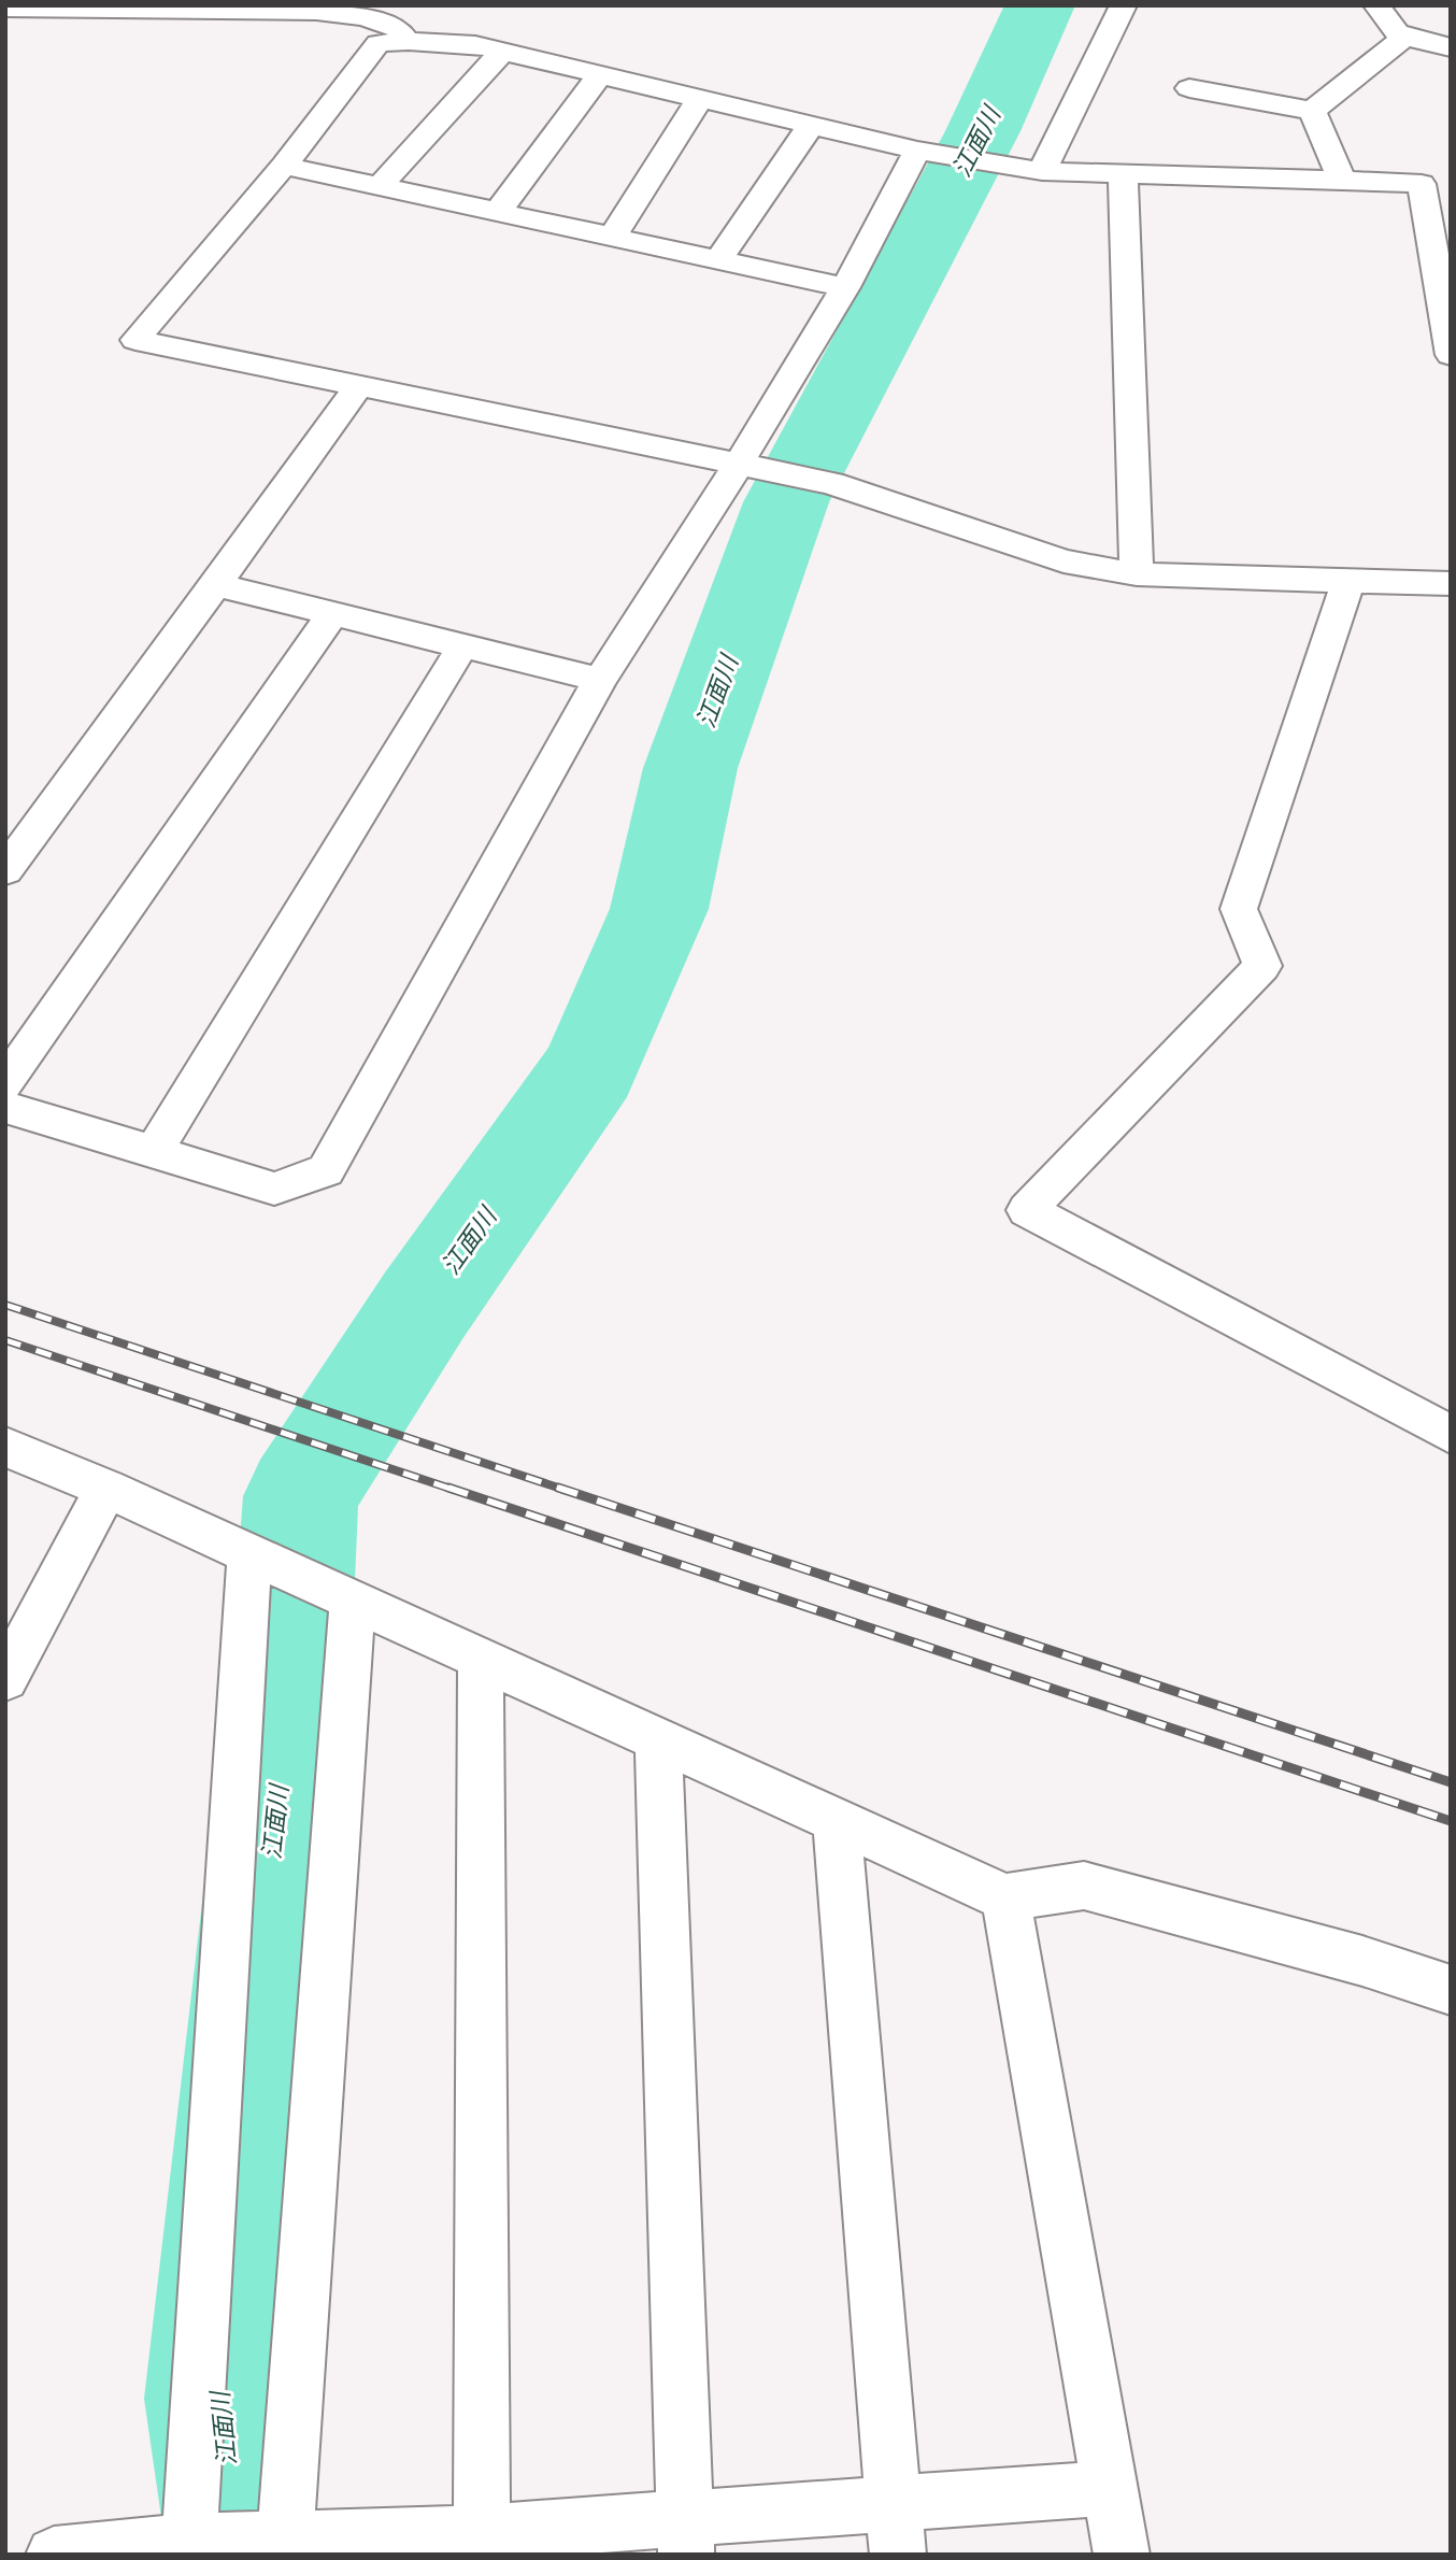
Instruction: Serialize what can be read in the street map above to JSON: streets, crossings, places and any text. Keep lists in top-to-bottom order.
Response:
{
  "water": ["江面川"]
}
